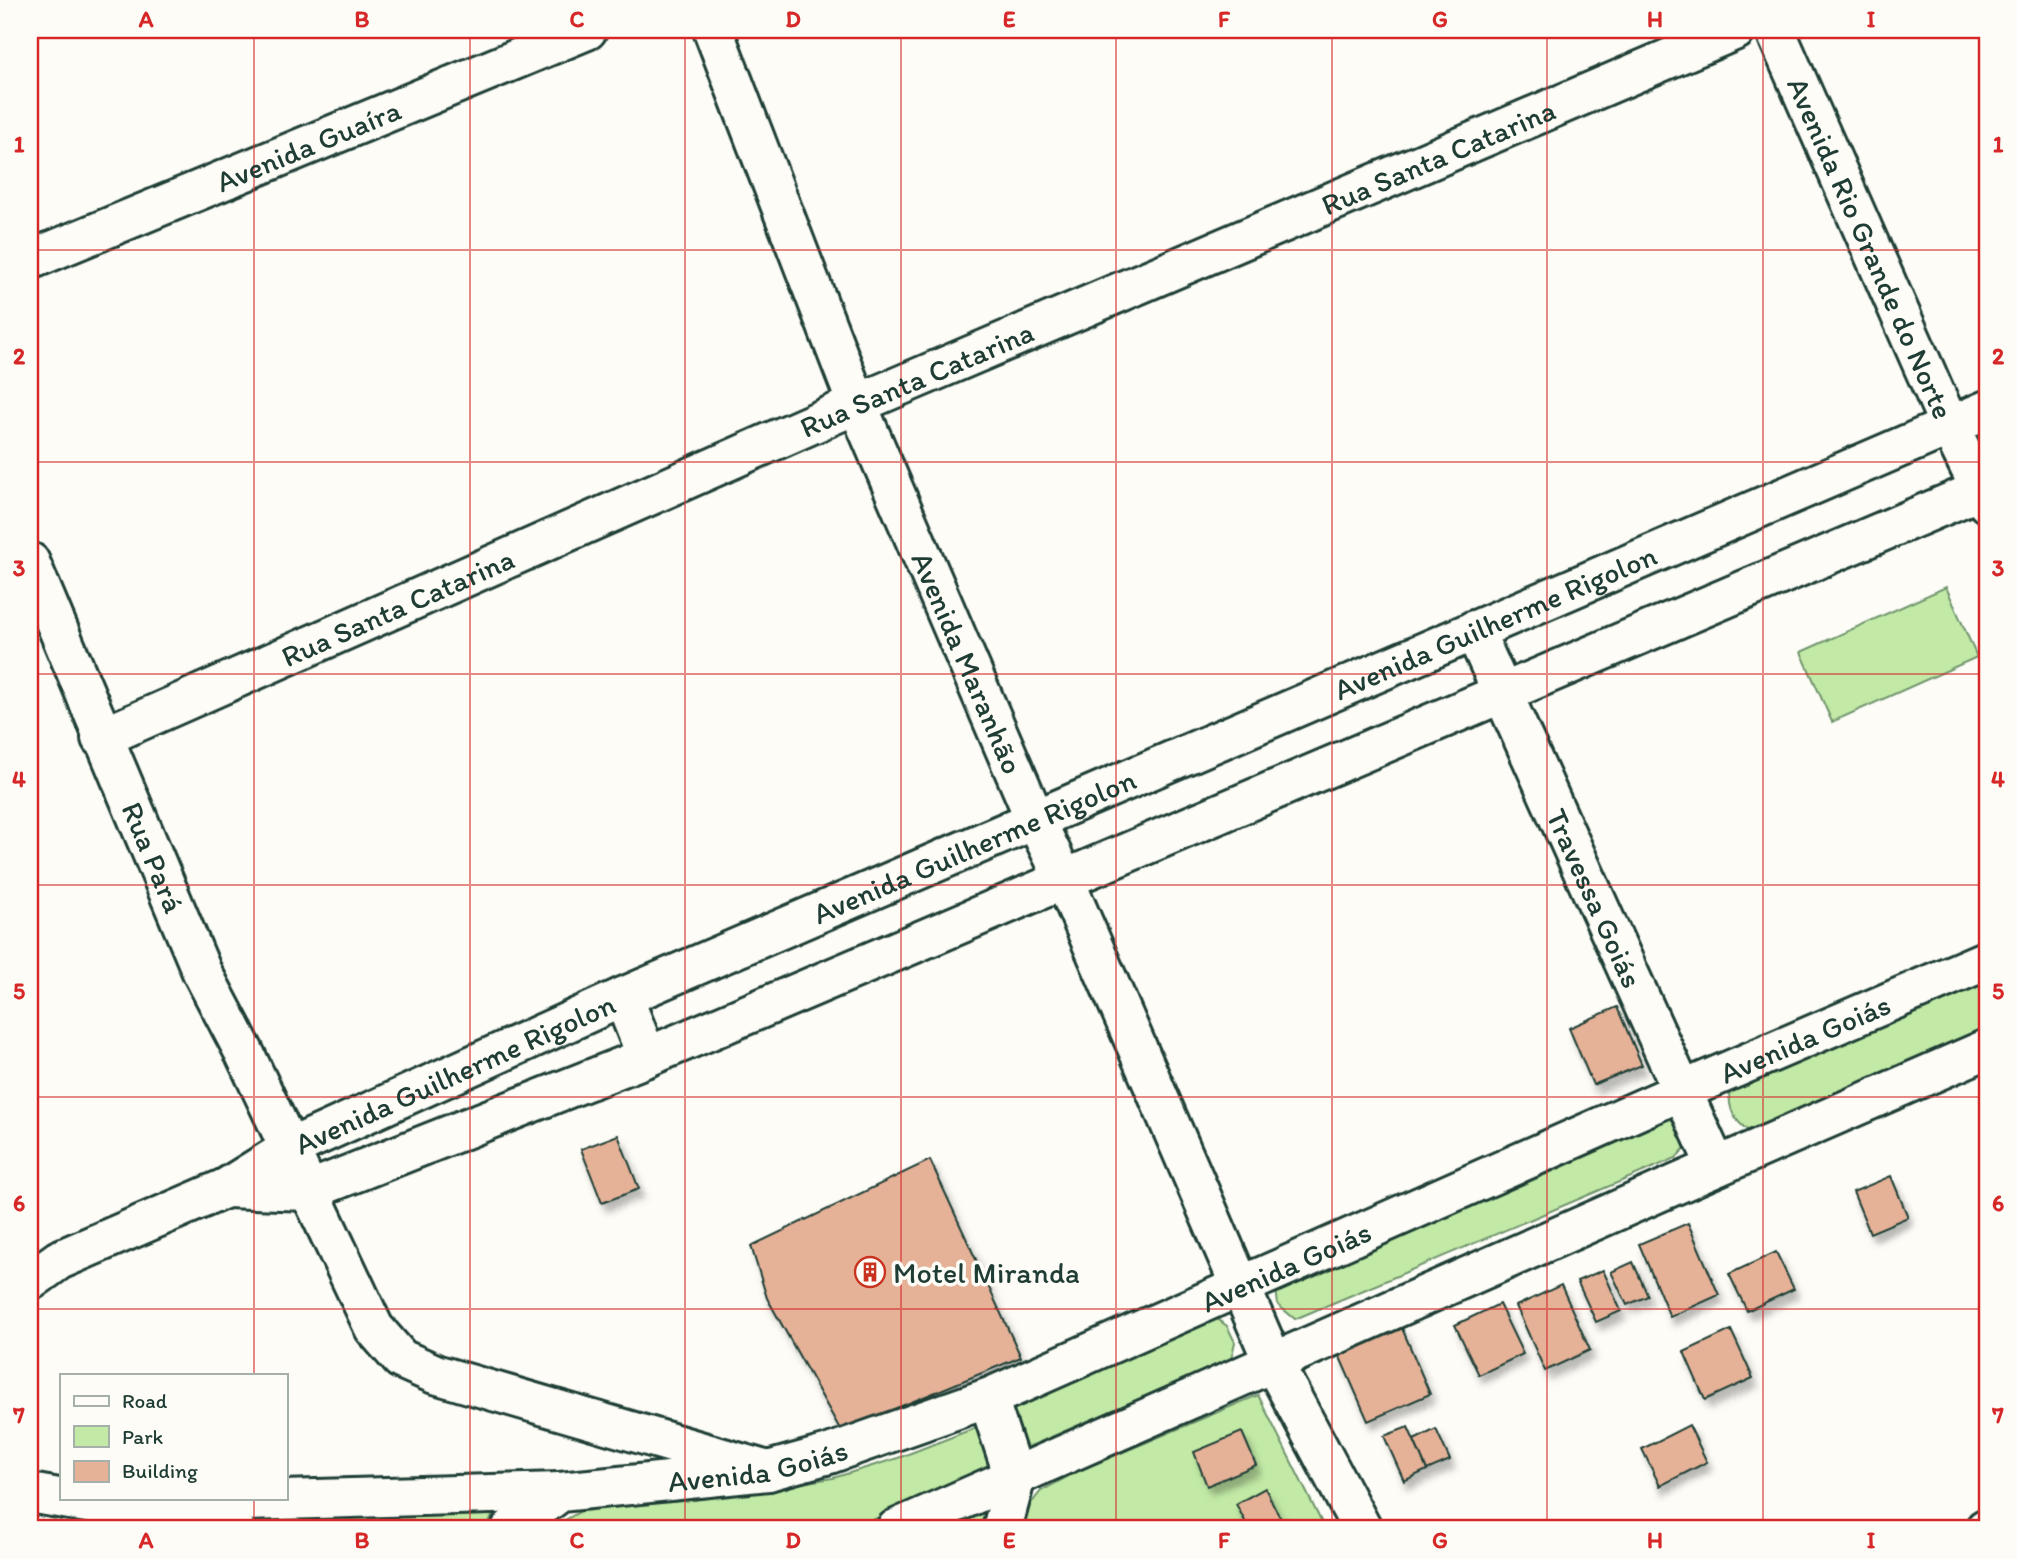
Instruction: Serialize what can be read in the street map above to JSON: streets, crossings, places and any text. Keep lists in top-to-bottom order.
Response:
{
  "streets": {
    "main road": [
      "Avenida Guaíra",
      "Rua Santa Catarina",
      "Avenida Rio Grande do Norte",
      "Avenida Guilherme Rigolon",
      "Avenida Maranhão",
      "Rua Pará",
      "Travessa Goiás",
      "Avenida Goiás"
    ]
  },
  "crossings": [
    ["Rua Santa Catarina", "Avenida Maranhão"],
    ["Rua Santa Catarina", "Rua Pará"],
    ["Avenida Rio Grande do Norte", "Avenida Guilherme Rigolon"],
    ["Avenida Guilherme Rigolon", "Avenida Maranhão"],
    ["Avenida Guilherme Rigolon", "Rua Pará"],
    ["Avenida Guilherme Rigolon", "Travessa Goiás"],
    ["Avenida Maranhão", "Avenida Goiás"],
    ["Travessa Goiás", "Avenida Goiás"]
  ],
  "places": {
    "building": ["Motel Miranda"]
  },
  "legend": ["Road", "Park", "Building"],
  "grid": {
    "columns": [
      "A",
      "B",
      "C",
      "D",
      "E",
      "F",
      "G",
      "H",
      "I"
    ],
    "rows": [
      "1",
      "2",
      "3",
      "4",
      "5",
      "6",
      "7"
    ]
  }
}
